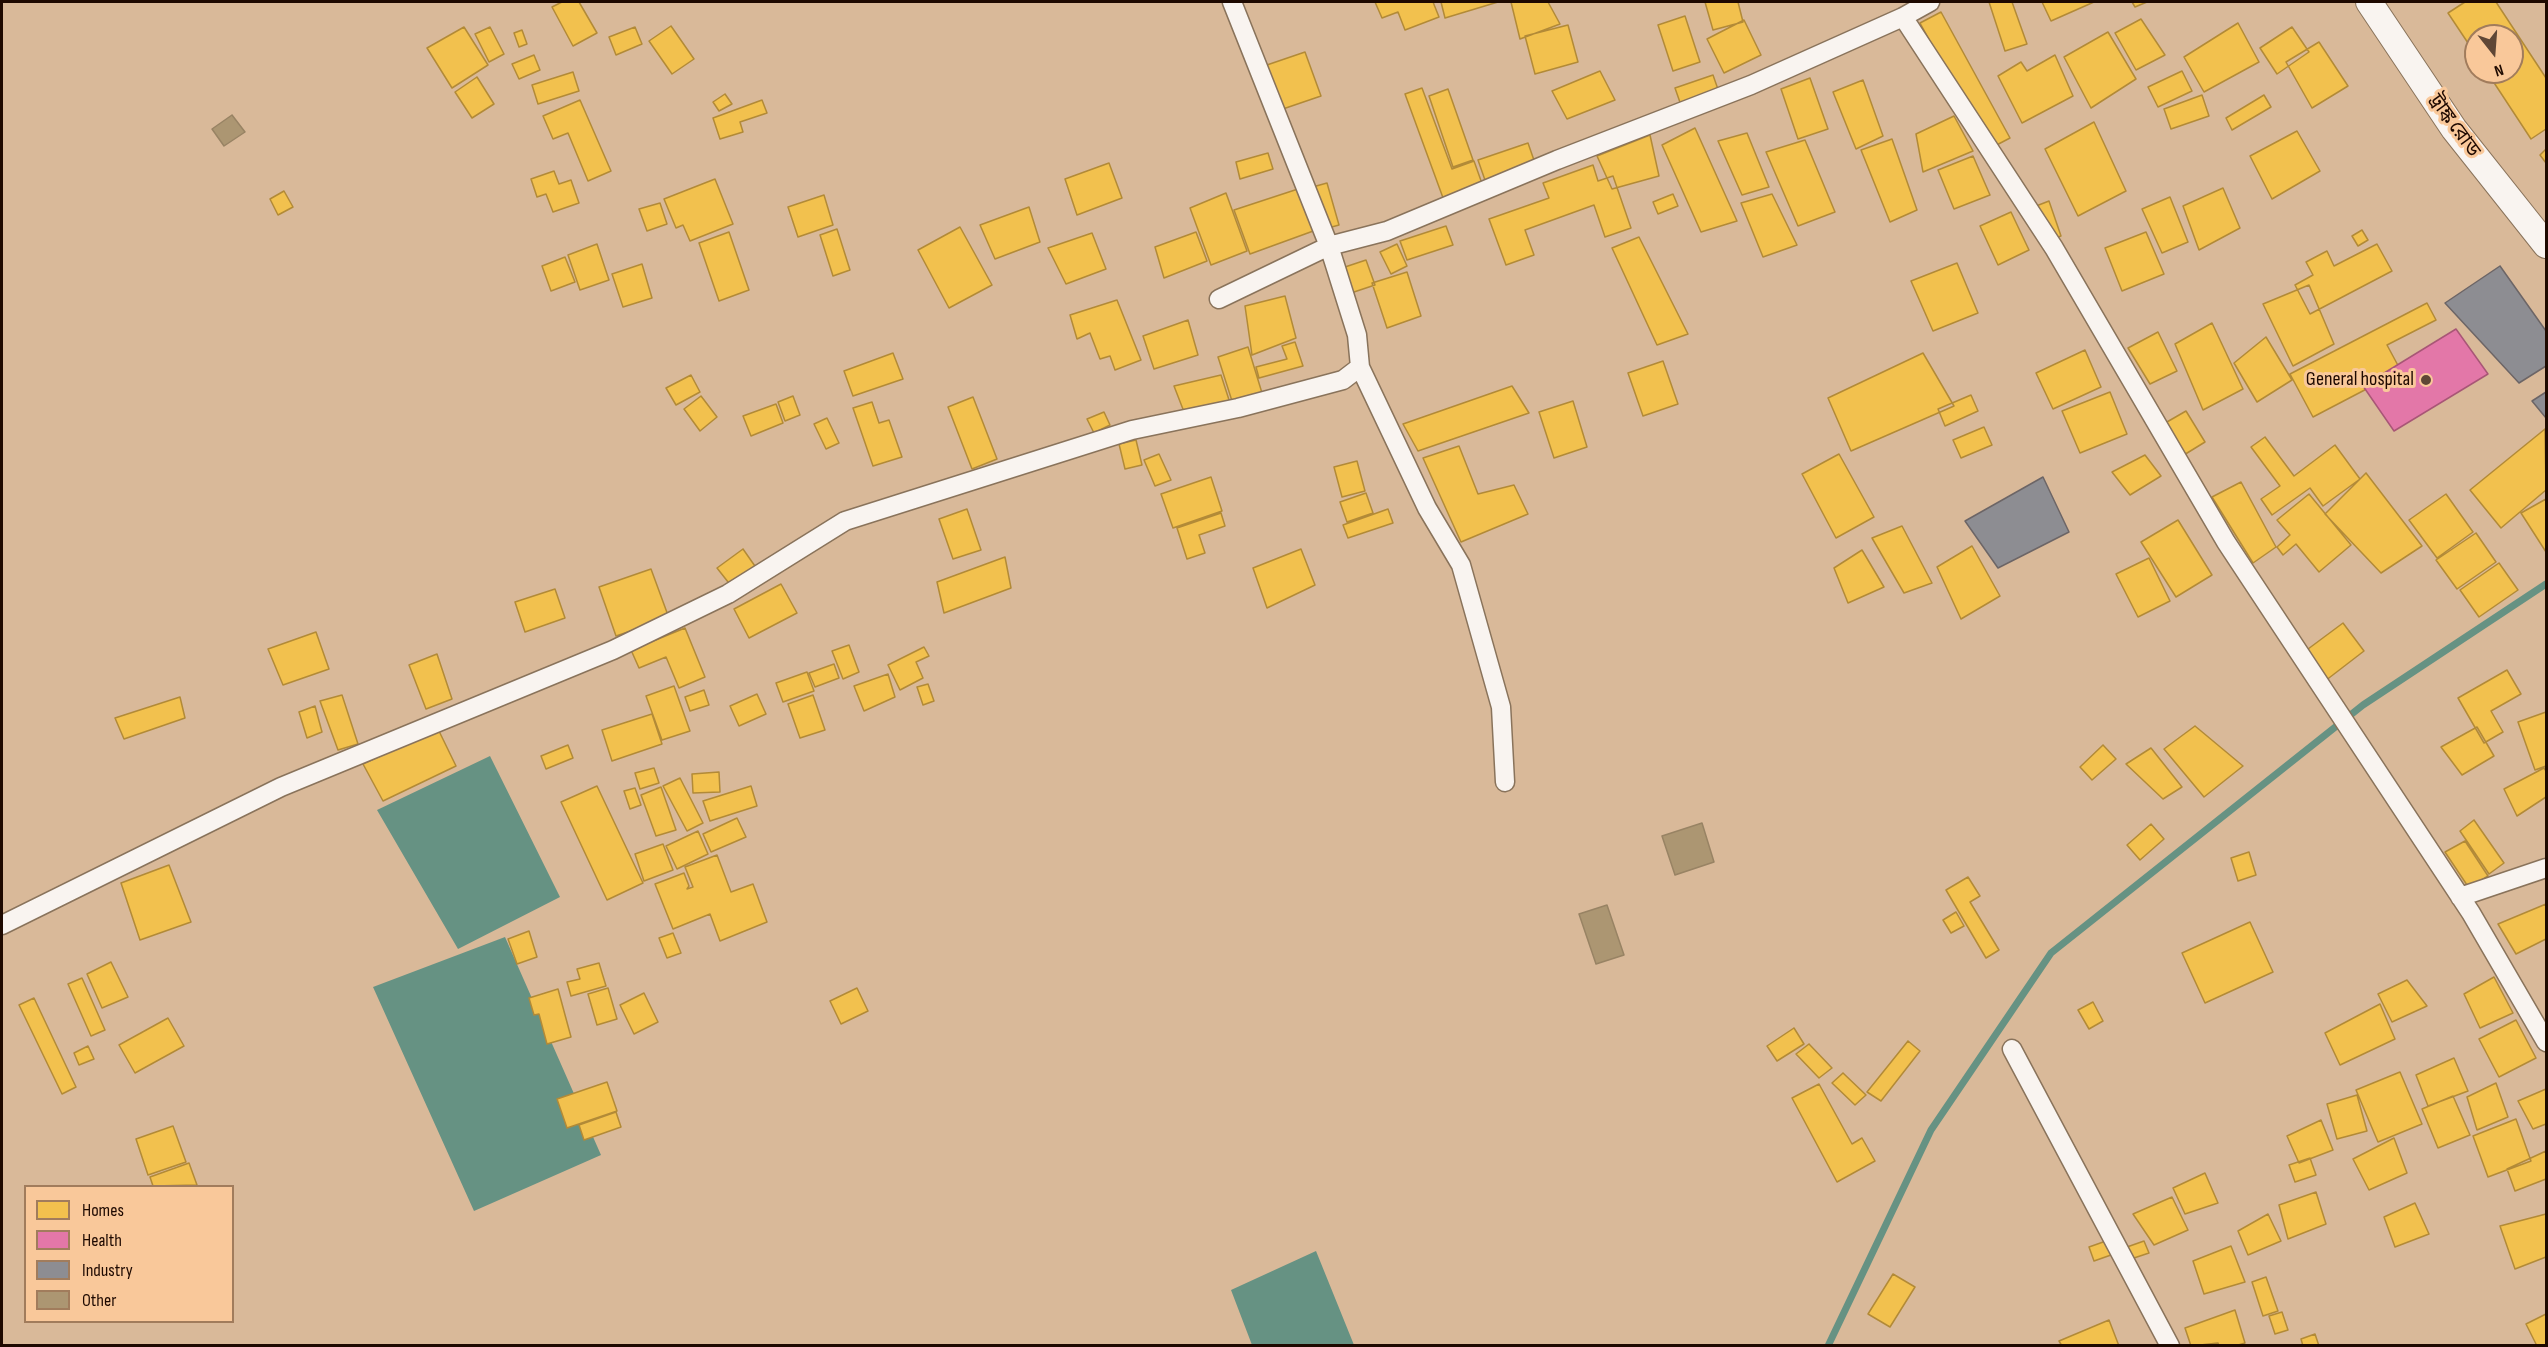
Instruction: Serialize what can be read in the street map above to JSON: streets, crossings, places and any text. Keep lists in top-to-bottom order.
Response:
{
  "streets": {
    "main road": ["ট্রাঙ্ক রোড"]
  },
  "places": ["General hospital"],
  "legend": [
    "Homes",
    "Health",
    "Industry",
    "Other"
  ],
  "north": "bottom"
}
